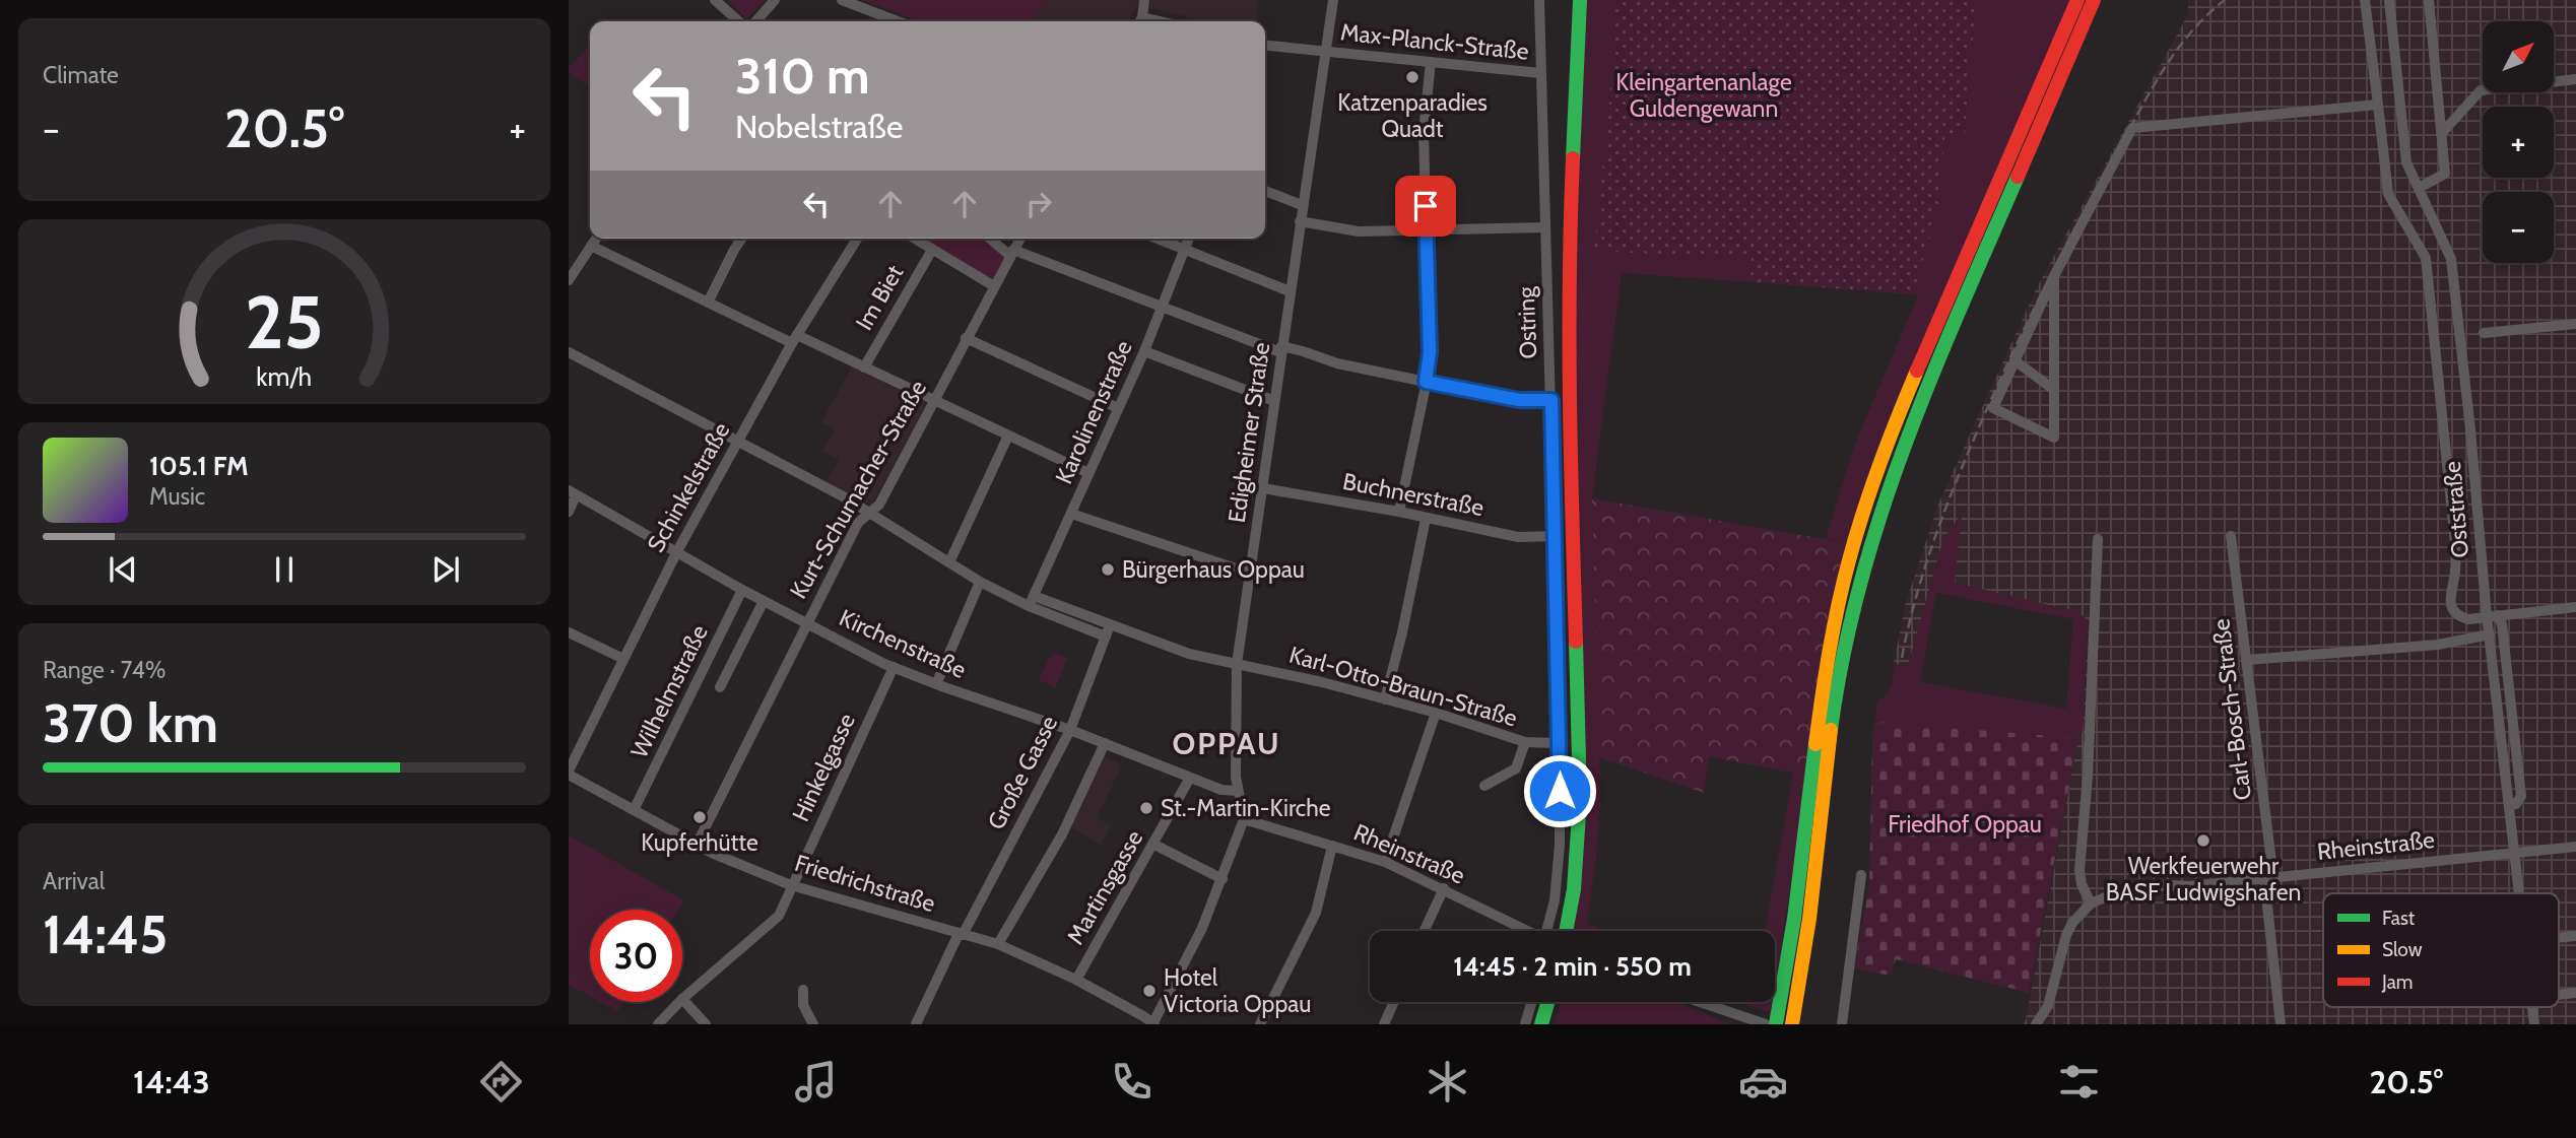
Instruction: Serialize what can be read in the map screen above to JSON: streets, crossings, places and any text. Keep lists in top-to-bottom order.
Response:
{
  "streets": {
    "street": [
      "Max-Planck-Straße",
      "Im Biet",
      "Ostring",
      "Karolinenstraße",
      "Edigheimer Straße",
      "Schinkelstraße",
      "Kurt-Schumacher-Straße",
      "Buchnerstraße",
      "Oststraße",
      "Kirchenstraße",
      "Karl-Otto-Braun-Straße",
      "Wilhelmstraße",
      "Carl-Bosch-Straße",
      "Hinkelgasse",
      "Große Gasse",
      "Rheinstraße",
      "Friedrichstraße",
      "Martinsgasse"
    ]
  },
  "crossings": [
    ["Max-Planck-Straße", "Ostring"],
    ["Max-Planck-Straße", "Edigheimer Straße"],
    ["Ostring", "Buchnerstraße"],
    ["Ostring", "Karl-Otto-Braun-Straße"],
    ["Karolinenstraße", "Karl-Otto-Braun-Straße"],
    ["Edigheimer Straße", "Buchnerstraße"],
    ["Edigheimer Straße", "Kirchenstraße"],
    ["Edigheimer Straße", "Karl-Otto-Braun-Straße"],
    ["Edigheimer Straße", "Rheinstraße"],
    ["Schinkelstraße", "Kirchenstraße"],
    ["Schinkelstraße", "Friedrichstraße"],
    ["Kurt-Schumacher-Straße", "Kirchenstraße"],
    ["Kurt-Schumacher-Straße", "Friedrichstraße"],
    ["Oststraße", "Rheinstraße"],
    ["Kirchenstraße", "Wilhelmstraße"],
    ["Kirchenstraße", "Hinkelgasse"],
    ["Kirchenstraße", "Große Gasse"],
    ["Kirchenstraße", "Martinsgasse"],
    ["Karl-Otto-Braun-Straße", "Große Gasse"],
    ["Wilhelmstraße", "Friedrichstraße"],
    ["Carl-Bosch-Straße", "Rheinstraße"],
    ["Hinkelgasse", "Friedrichstraße"],
    ["Große Gasse", "Friedrichstraße"],
    ["Friedrichstraße", "Martinsgasse"]
  ],
  "districts": ["OPPAU"],
  "parks": ["Kleingartenanlage Guldengewann", "Friedhof Oppau"],
  "places": [
    "Katzenparadies Quadt",
    "Bürgerhaus Oppau",
    "St.-Martin-Kirche",
    "Kupferhütte",
    "Werkfeuerwehr BASF Ludwigshafen",
    "Hotel Victoria Oppau"
  ],
  "legend": ["Fast", "Slow", "Jam"],
  "north": "top right",
  "page": {
    "tile": [
      "Climate",
      ["Range · 74%", "370 km"],
      ["Arrival", "14:45"]
    ],
    "map_buttons": ["+", "−"],
    "turn": ["310 m", "Nobelstraße"],
    "heat": ["−", "20.5°", "+"],
    "song": ["105.1 FM", "Music"],
    "limit": "30",
    "trip": "14:45 · 2 min · 550 m",
    "tabs": ["14:43", "20.5°"],
    "gauge": ["25", "km/h"]
  }
}
